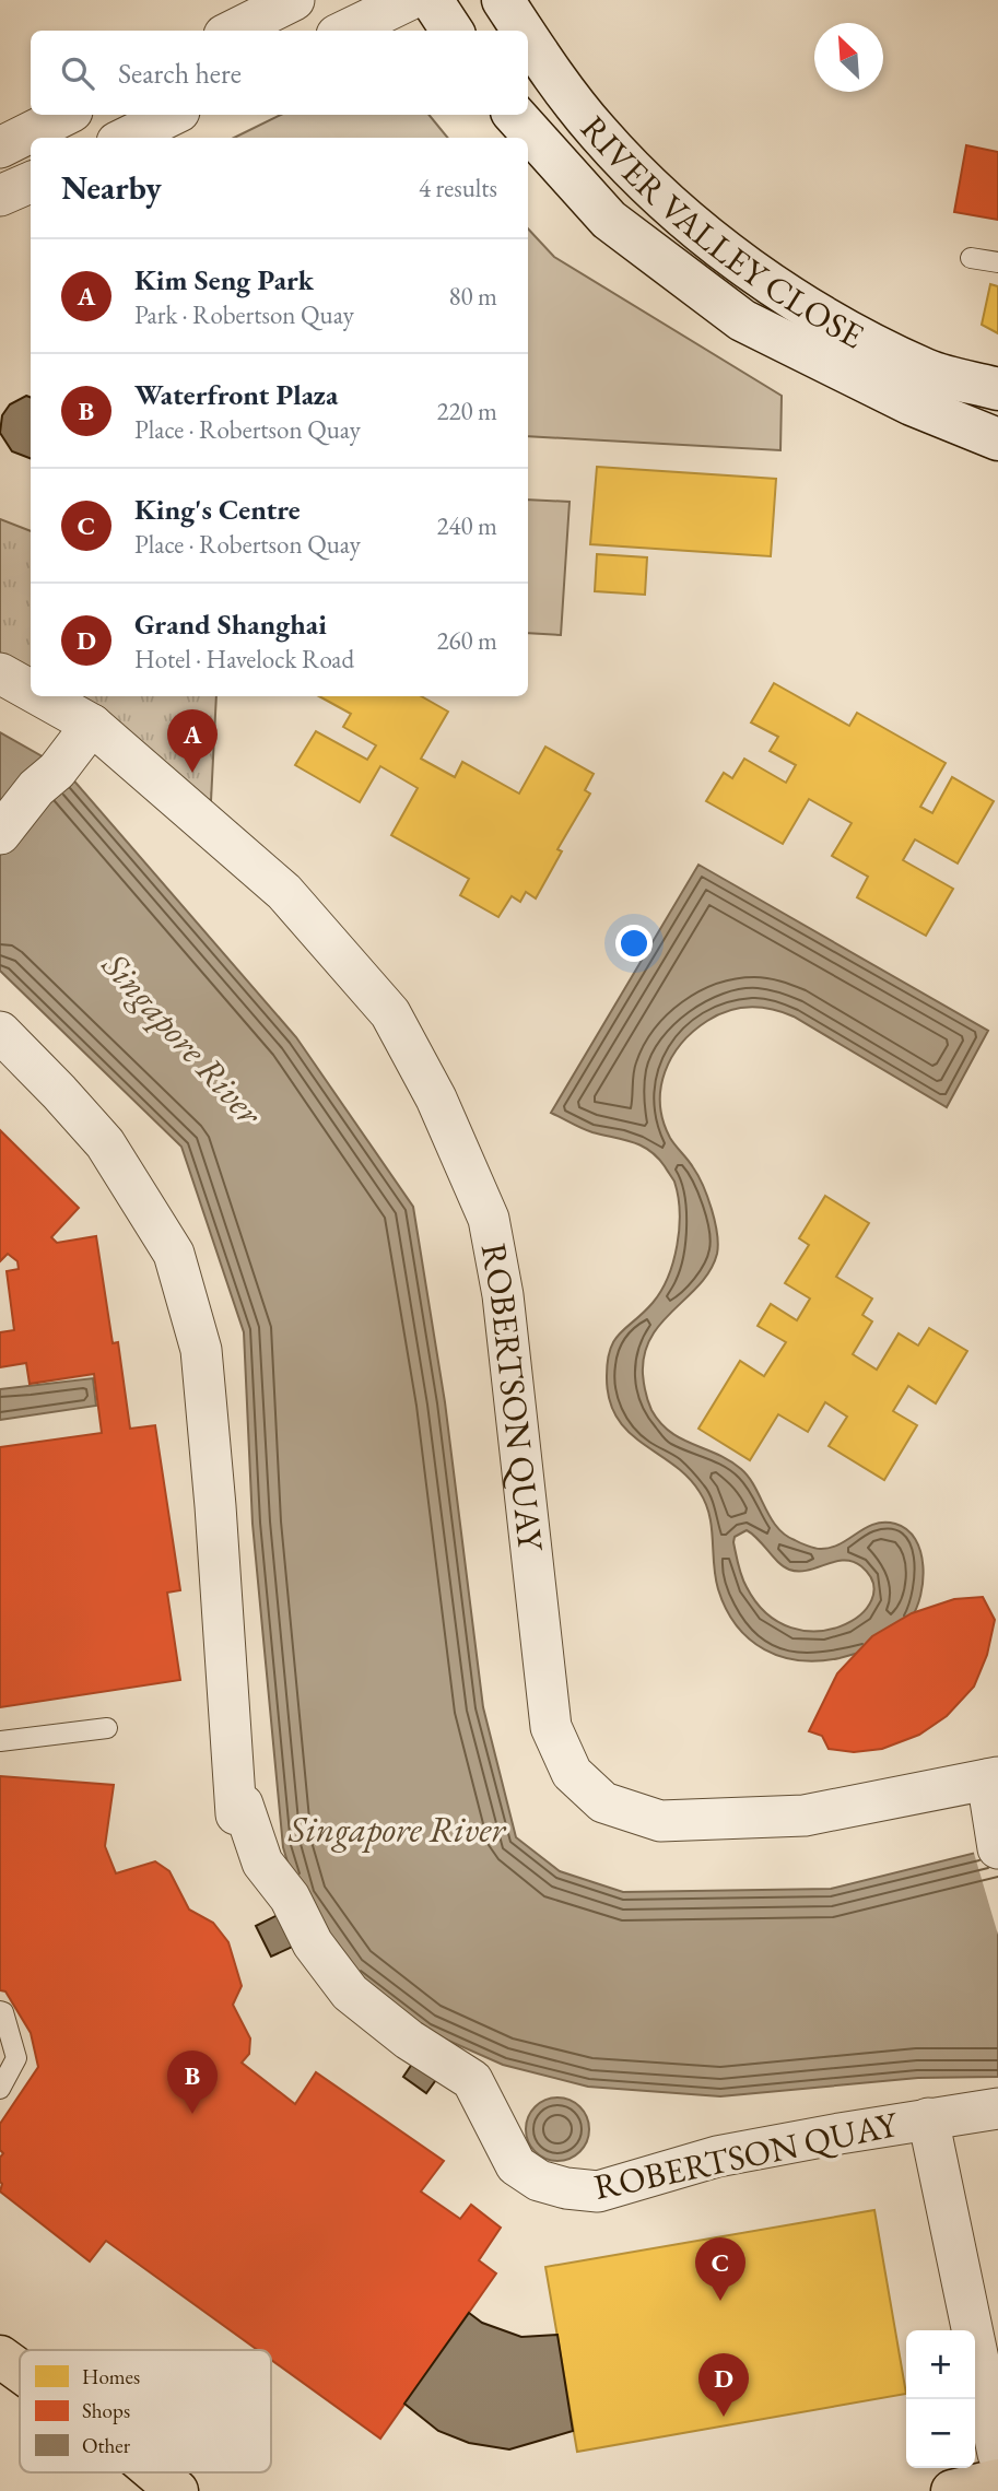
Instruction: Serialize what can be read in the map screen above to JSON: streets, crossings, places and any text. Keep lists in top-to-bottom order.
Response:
{
  "streets": {
    "street": ["RIVER VALLEY CLOSE", "ROBERTSON QUAY"]
  },
  "water": ["Singapore River"],
  "legend": ["Homes", "Shops", "Other"],
  "north": "top left",
  "page": {
    "search": "Search here",
    "heading": ["Nearby", "4 results"],
    "list": [
      {
        "mark": "A",
        "name": "Kim Seng Park",
        "note": "Park · Robertson Quay",
        "value": "80 m"
      },
      {
        "mark": "B",
        "name": "Waterfront Plaza",
        "note": "Place · Robertson Quay",
        "value": "220 m"
      },
      {
        "mark": "C",
        "name": "King's Centre",
        "note": "Place · Robertson Quay",
        "value": "240 m"
      },
      {
        "mark": "D",
        "name": "Grand Shanghai",
        "note": "Hotel · Havelock Road",
        "value": "260 m"
      }
    ],
    "pins": [
      "A",
      "B",
      "C",
      "D"
    ],
    "map_buttons": ["+", "−"]
  }
}
